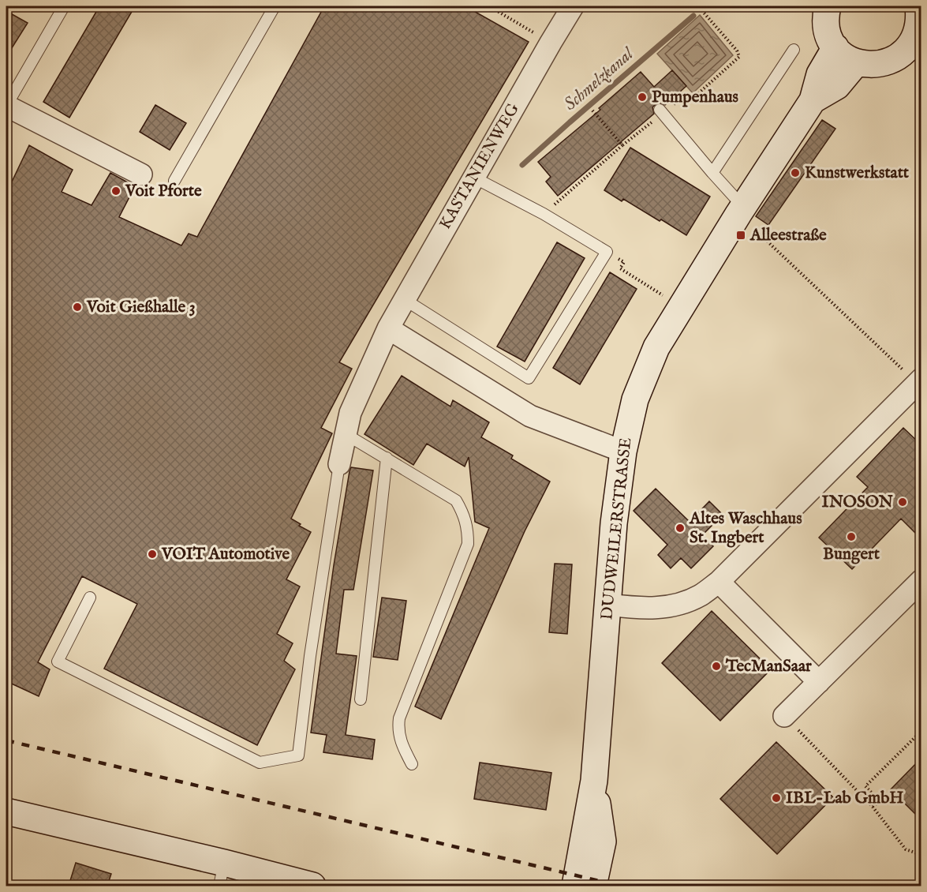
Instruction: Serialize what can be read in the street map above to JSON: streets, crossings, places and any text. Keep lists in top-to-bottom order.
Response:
{
  "streets": {
    "main road": ["DUDWEILERSTRASSE"],
    "street": ["KASTANIENWEG"]
  },
  "water": ["Schmelzkanal"],
  "places": {
    "other": [
      "Pumpenhaus",
      "Kunstwerkstatt",
      "Voit Pforte",
      "Voit Gießhalle 3",
      "INOSON",
      "Altes Waschhaus St. Ingbert",
      "Bungert",
      "VOIT Automotive",
      "TecManSaar",
      "IBL-Lab GmbH"
    ],
    "transit": ["Alleestraße"]
  }
}
